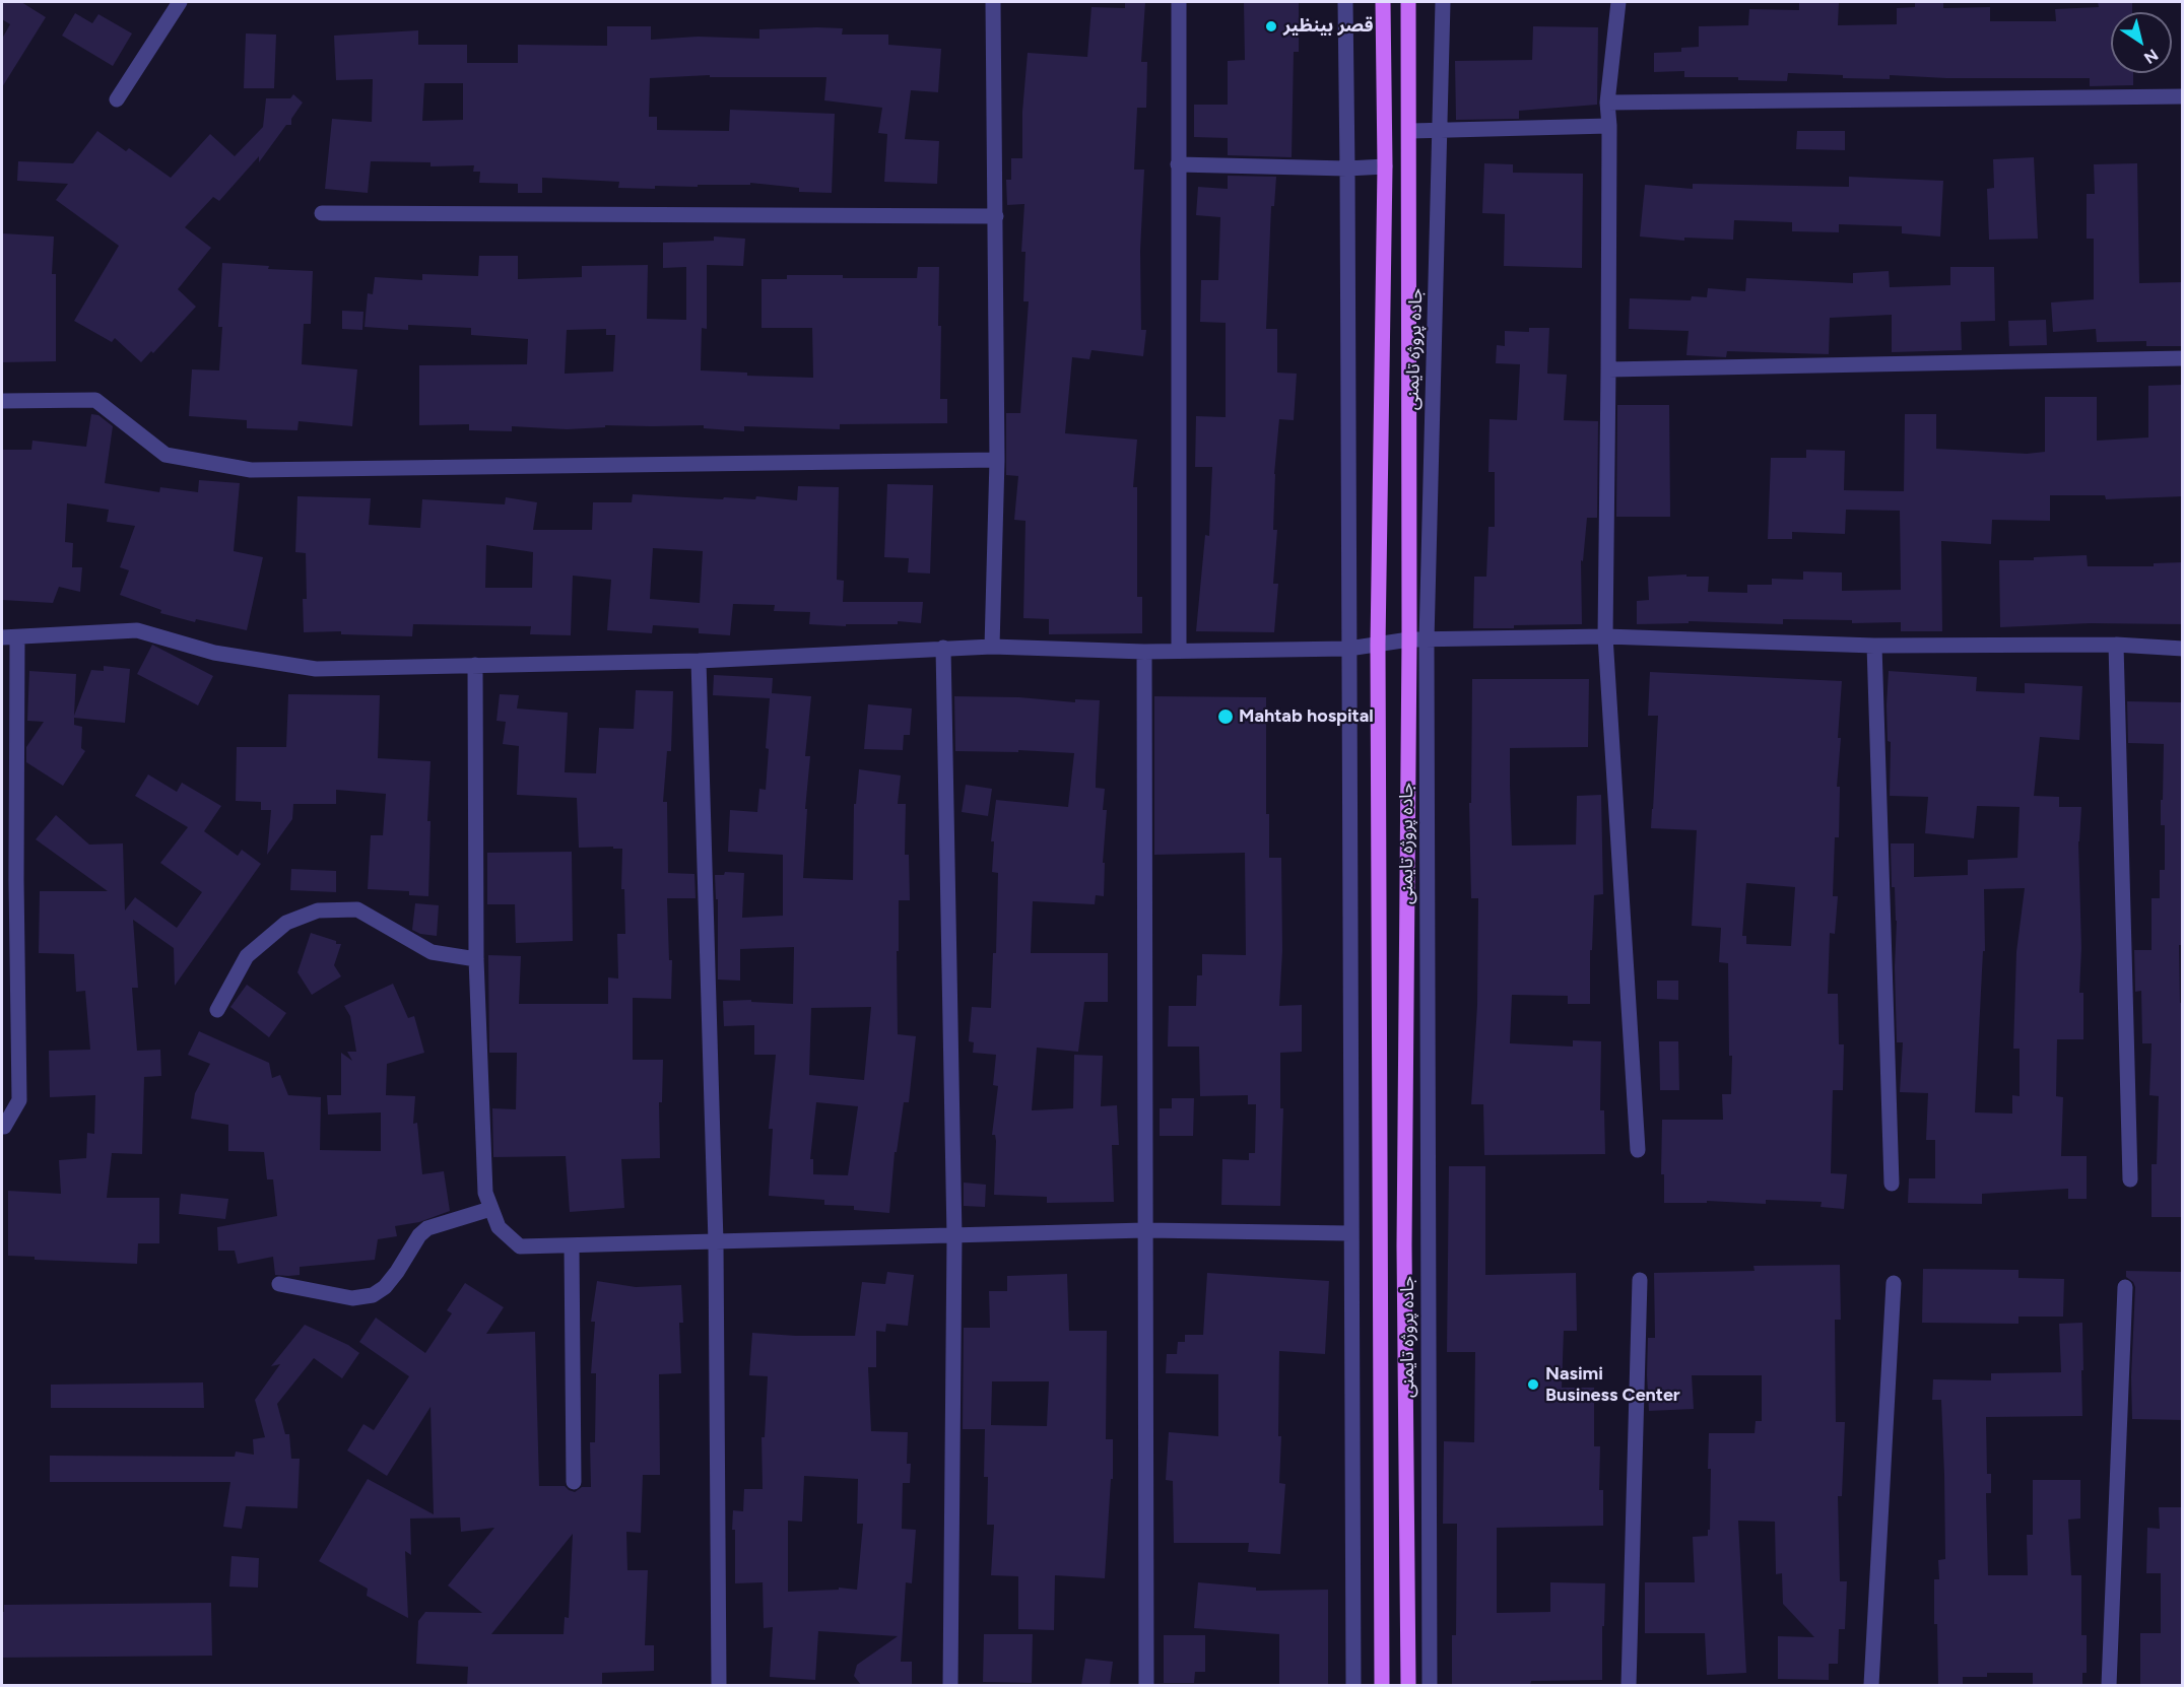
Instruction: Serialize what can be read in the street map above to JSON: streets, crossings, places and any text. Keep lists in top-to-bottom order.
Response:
{
  "streets": {
    "main road": ["جاده پروژه تایمنی"]
  },
  "places": ["قصر بینظیر", "Mahtab hospital", "Nasimi Business Center"],
  "north": "bottom right"
}
